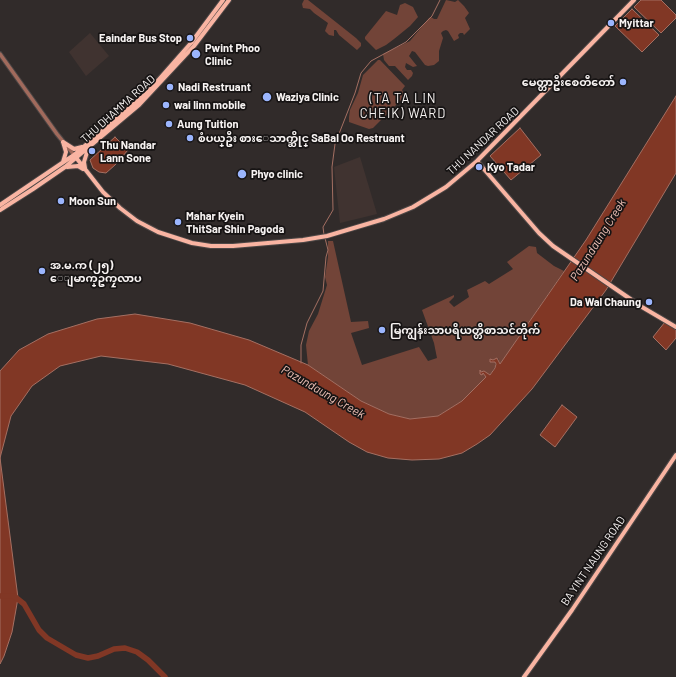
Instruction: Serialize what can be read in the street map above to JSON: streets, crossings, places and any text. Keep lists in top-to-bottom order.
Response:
{
  "streets": {
    "main road": ["THU DHAMMA ROAD", "THU NANDAR ROAD", "BA YINT NAUNG ROAD"]
  },
  "crossings": [
    ["THU DHAMMA ROAD", "THU NANDAR ROAD"]
  ],
  "districts": ["(TA TA LIN CHEIK) WARD"],
  "water": ["Pazundaung Creek"],
  "places": [
    "Myittar",
    "Eaindar Bus Stop",
    "Pwint Phoo Clinic",
    "မေတ္တာဦးစေတီတော်",
    "Nadi Restruant",
    "Waziya Clinic",
    "wai linn mobile",
    "Aung Tuition",
    "စံပယ္ဦး စားေသာက္ဆိုင္ SaBal Oo Restruant",
    "Thu Nandar Lann Sone",
    "Kyo Tadar",
    "Phyo clinic",
    "Moon Sun",
    "Mahar Kyein ThitSar Shin Pagoda",
    "အ.မ.က (၂၅) ေျမာက္ဥကၠလာပ",
    "Da Wal Chaung",
    "မြကျွန်းသာပရိယတ္တိစာသင်တိုက်"
  ]
}
